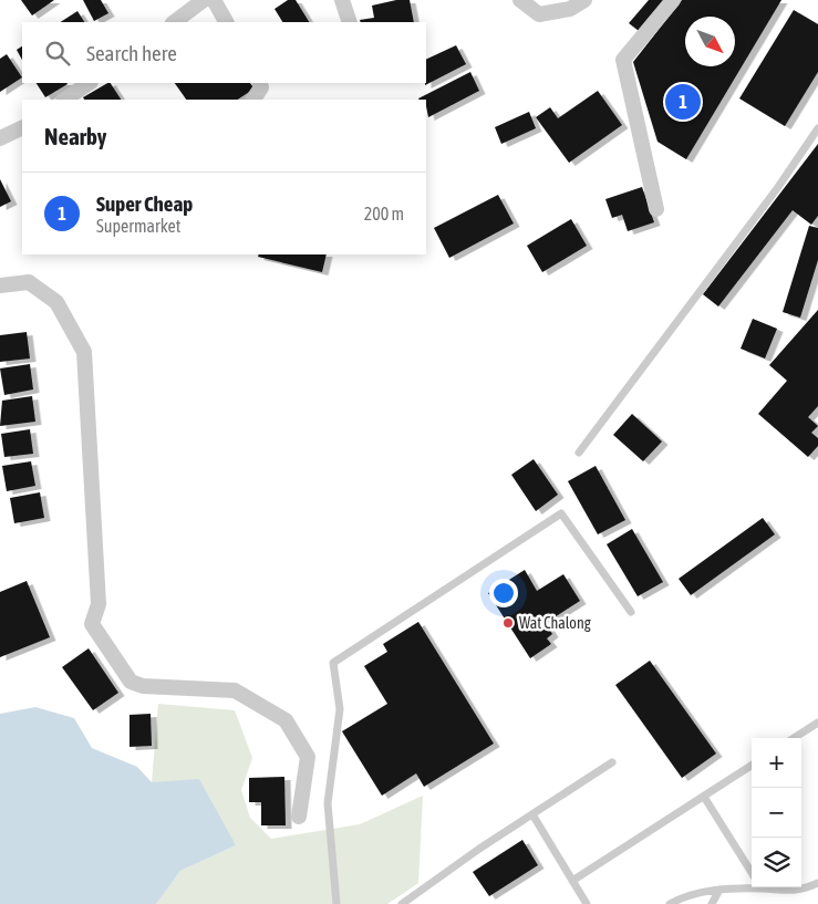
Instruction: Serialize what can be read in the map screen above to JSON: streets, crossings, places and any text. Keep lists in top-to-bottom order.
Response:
{
  "places": ["Wat Chalong"],
  "north": "bottom right",
  "page": {
    "search": "Search here",
    "pins": "1",
    "heading": "Nearby",
    "list": [
      {
        "mark": "1",
        "name": "Super Cheap",
        "note": "Supermarket",
        "value": "200 m"
      }
    ],
    "map_buttons": ["+", "−"]
  }
}
